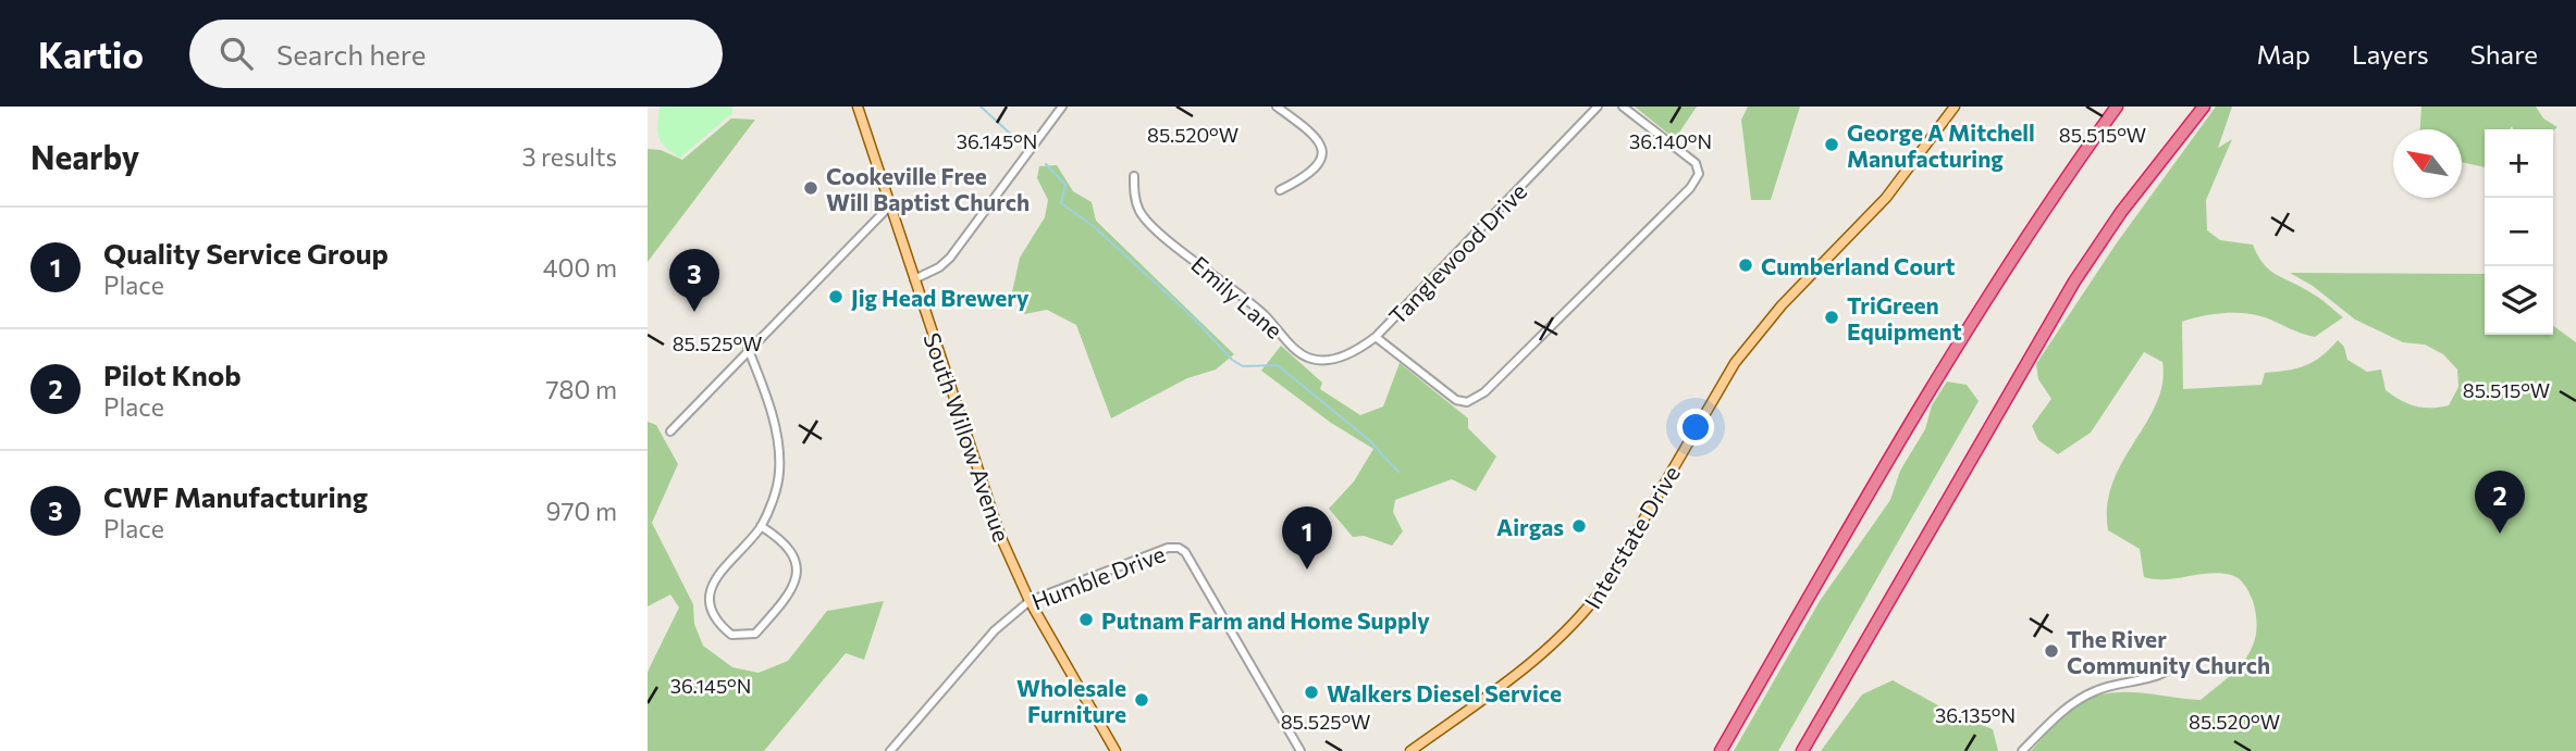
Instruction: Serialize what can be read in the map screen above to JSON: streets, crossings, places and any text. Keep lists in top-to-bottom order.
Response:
{
  "streets": {
    "main road": ["South Willow Avenue", "Interstate Drive"],
    "street": ["Tanglewood Drive", "Emily Lane", "Humble Drive"]
  },
  "crossings": [
    ["Tanglewood Drive", "Emily Lane"],
    ["South Willow Avenue", "Humble Drive"]
  ],
  "places": [
    "George A Mitchell Manufacturing",
    "Cookeville Free Will Baptist Church",
    "Cumberland Court",
    "Jig Head Brewery",
    "TriGreen Equipment",
    "Airgas",
    "Putnam Farm and Home Supply",
    "The River Community Church",
    "Walkers Diesel Service",
    "Wholesale Furniture"
  ],
  "north": "top left",
  "page": {
    "header": "Kartio",
    "search": "Search here",
    "nav": ["Map", "Layers", "Share"],
    "heading": ["Nearby", "3 results"],
    "map_buttons": ["+", "−"],
    "list": [
      {
        "mark": "1",
        "name": "Quality Service Group",
        "note": "Place",
        "value": "400 m"
      },
      {
        "mark": "2",
        "name": "Pilot Knob",
        "note": "Place",
        "value": "780 m"
      },
      {
        "mark": "3",
        "name": "CWF Manufacturing",
        "note": "Place",
        "value": "970 m"
      }
    ],
    "pins": ["3", "2", "1"]
  },
  "coordinates": [
    "85.520°W",
    "85.515°W",
    "36.145°N",
    "36.140°N",
    "85.525°W",
    "36.135°N"
  ]
}
